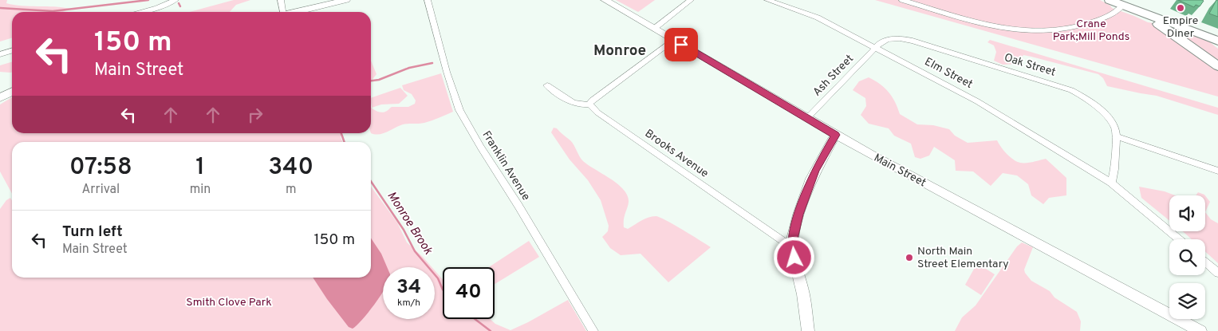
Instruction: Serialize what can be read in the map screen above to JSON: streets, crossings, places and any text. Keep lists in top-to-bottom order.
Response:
{
  "streets": {
    "street": [
      "Oak Street",
      "Elm Street",
      "Ash Street",
      "Brooks Avenue",
      "Franklin Avenue",
      "Main Street"
    ]
  },
  "crossings": [
    ["Oak Street", "Elm Street"],
    ["Oak Street", "Ash Street"],
    ["Elm Street", "Ash Street"],
    ["Ash Street", "Main Street"]
  ],
  "districts": ["Monroe"],
  "water": ["Monroe Brook"],
  "parks": ["Crane Park;Mill Ponds", "Smith Clove Park"],
  "places": ["Empire Diner", "North Main Street Elementary"],
  "page": {
    "turn": ["150 m", "Main Street"],
    "eta": [
      "07:58",
      "Arrival",
      "1",
      "min",
      "340",
      "m"
    ],
    "list": [
      {
        "name": "Turn left",
        "note": "Main Street",
        "value": "150 m"
      }
    ],
    "speed": "34 km/h",
    "limit": "40"
  }
}
